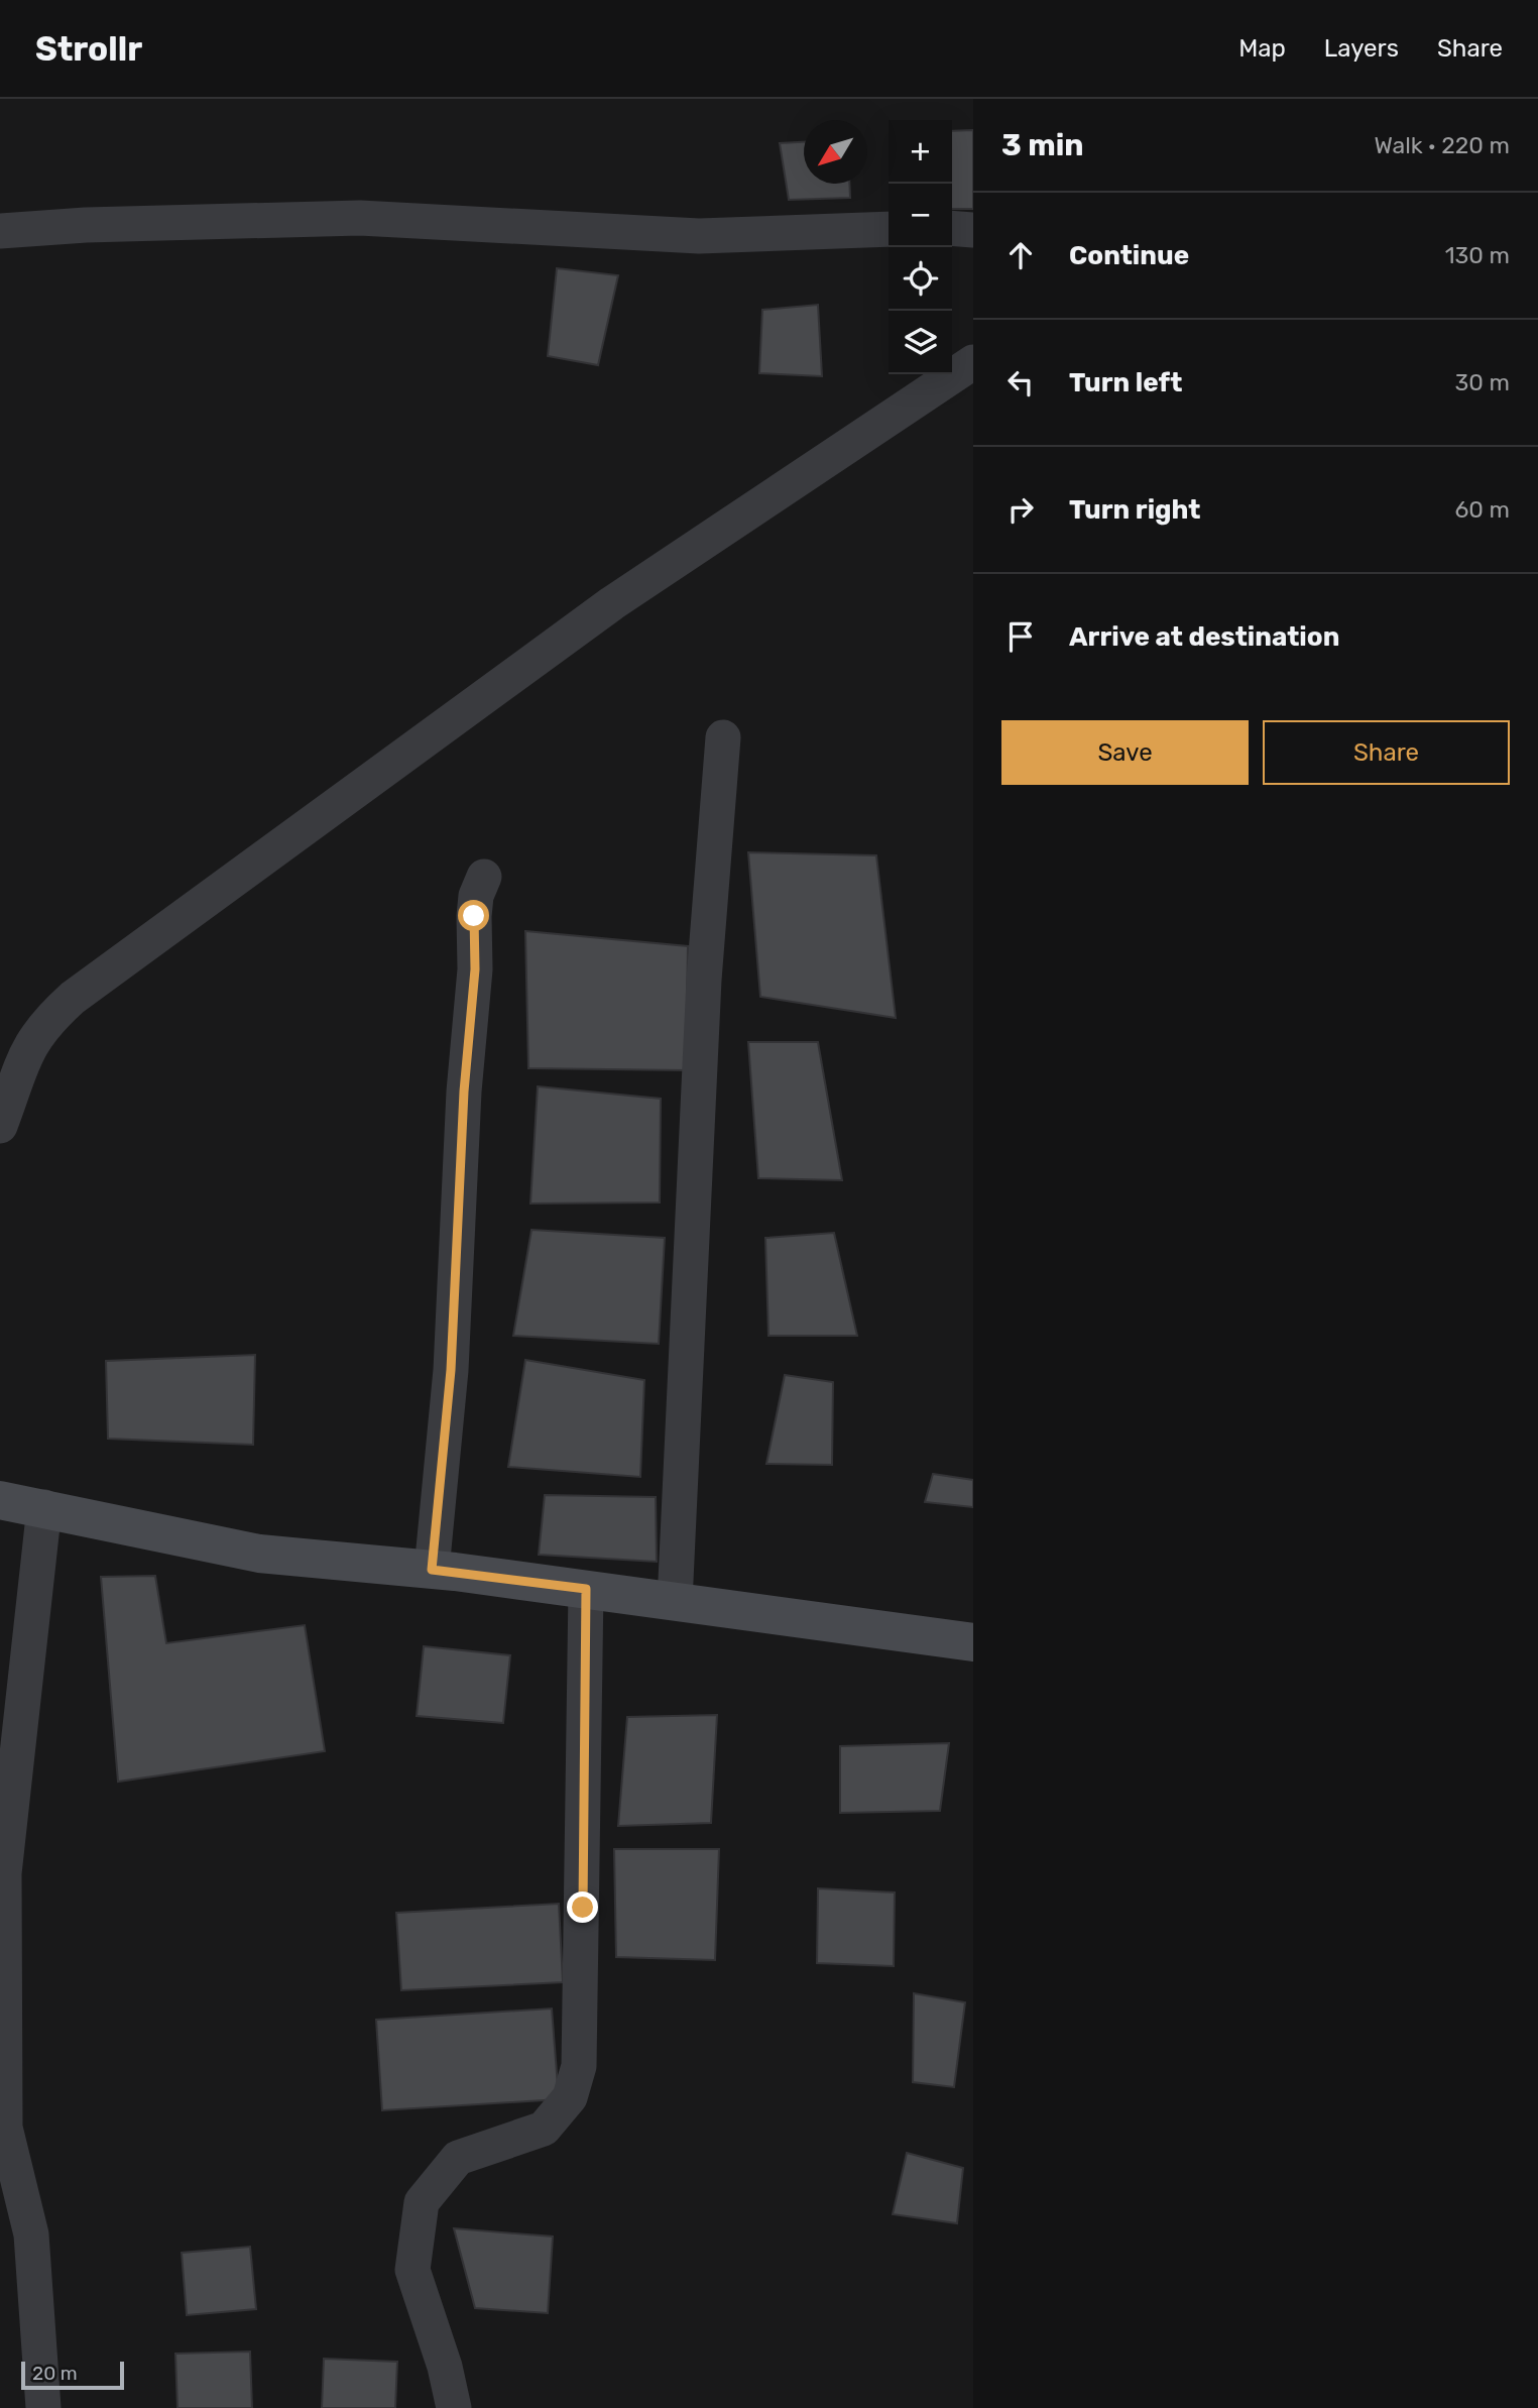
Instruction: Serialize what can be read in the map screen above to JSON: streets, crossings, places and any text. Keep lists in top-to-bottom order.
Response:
{
  "scale_bar": "20 m",
  "north": "bottom left",
  "page": {
    "header": "Strollr",
    "nav": ["Map", "Layers", "Share"],
    "heading": ["3 min", "Walk · 220 m"],
    "map_buttons": ["+", "−"],
    "list": [
      ["Continue", "130 m"],
      ["Turn left", "30 m"],
      ["Turn right", "60 m"],
      "Arrive at destination"
    ],
    "buttons": ["Save", "Share"],
    "scale": "20 m"
  }
}
